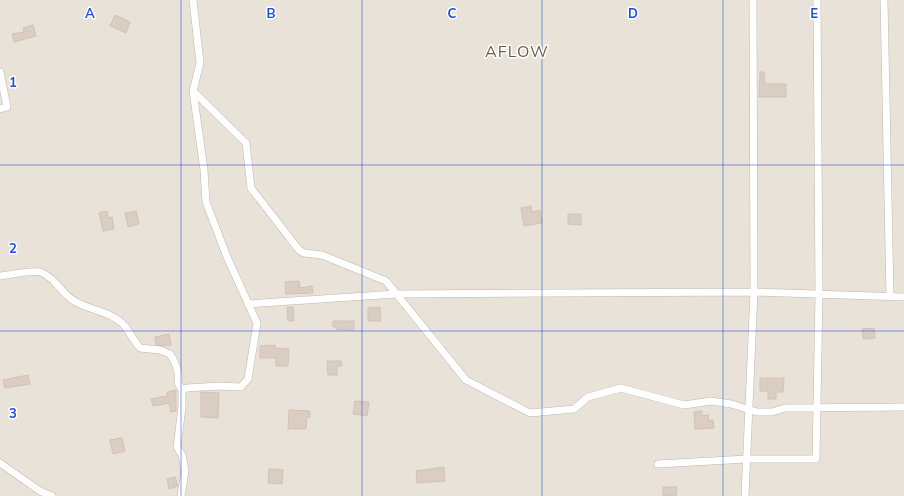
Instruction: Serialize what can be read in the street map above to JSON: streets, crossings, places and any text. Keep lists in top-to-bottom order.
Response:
{
  "districts": ["AFLOW"],
  "grid": {
    "columns": [
      "A",
      "B",
      "C",
      "D",
      "E"
    ],
    "rows": ["1", "2", "3"]
  }
}
